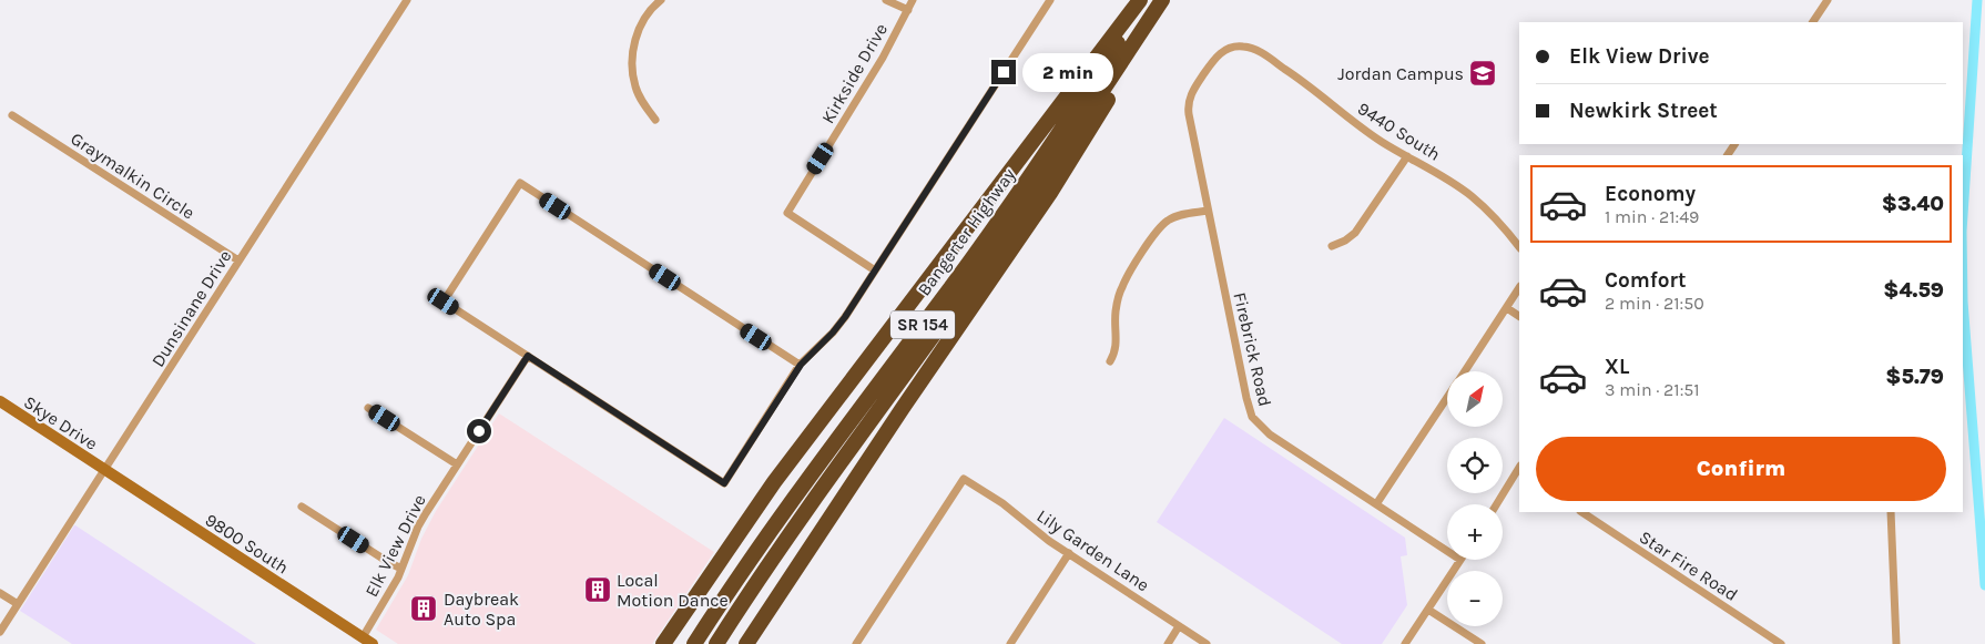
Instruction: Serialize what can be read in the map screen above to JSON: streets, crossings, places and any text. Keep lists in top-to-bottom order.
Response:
{
  "streets": {
    "highway": ["Bangerter Highway", "SR 154"],
    "main road": ["Skye Drive", "9800 South"],
    "street": [
      "Kirkside Drive",
      "9440 South",
      "Graymalkin Circle",
      "Dunsinane Drive",
      "Firebrick Road",
      "Elk View Drive",
      "Lily Garden Lane",
      "Star Fire Road"
    ]
  },
  "crossings": [
    ["9440 South", "Firebrick Road"],
    ["Graymalkin Circle", "Dunsinane Drive"],
    ["Dunsinane Drive", "Skye Drive"],
    ["Dunsinane Drive", "9800 South"],
    ["Skye Drive", "9800 South"],
    ["9800 South", "Elk View Drive"]
  ],
  "places": {
    "school or university": ["Jordan Campus"],
    "building": ["Local Motion Dance", "Daybreak Auto Spa"]
  },
  "north": "top right",
  "page": {
    "banner": ["Elk View Drive", "Newkirk Street"],
    "bubble": "2 min",
    "list": [
      {
        "name": "Economy",
        "note": "1 min · 21:49",
        "value": "$3.40"
      },
      {
        "name": "Comfort",
        "note": "2 min · 21:50",
        "value": "$4.59"
      },
      {
        "name": "XL",
        "note": "3 min · 21:51",
        "value": "$5.79"
      }
    ],
    "map_buttons": ["+", "−"],
    "buttons": "Confirm"
  }
}
